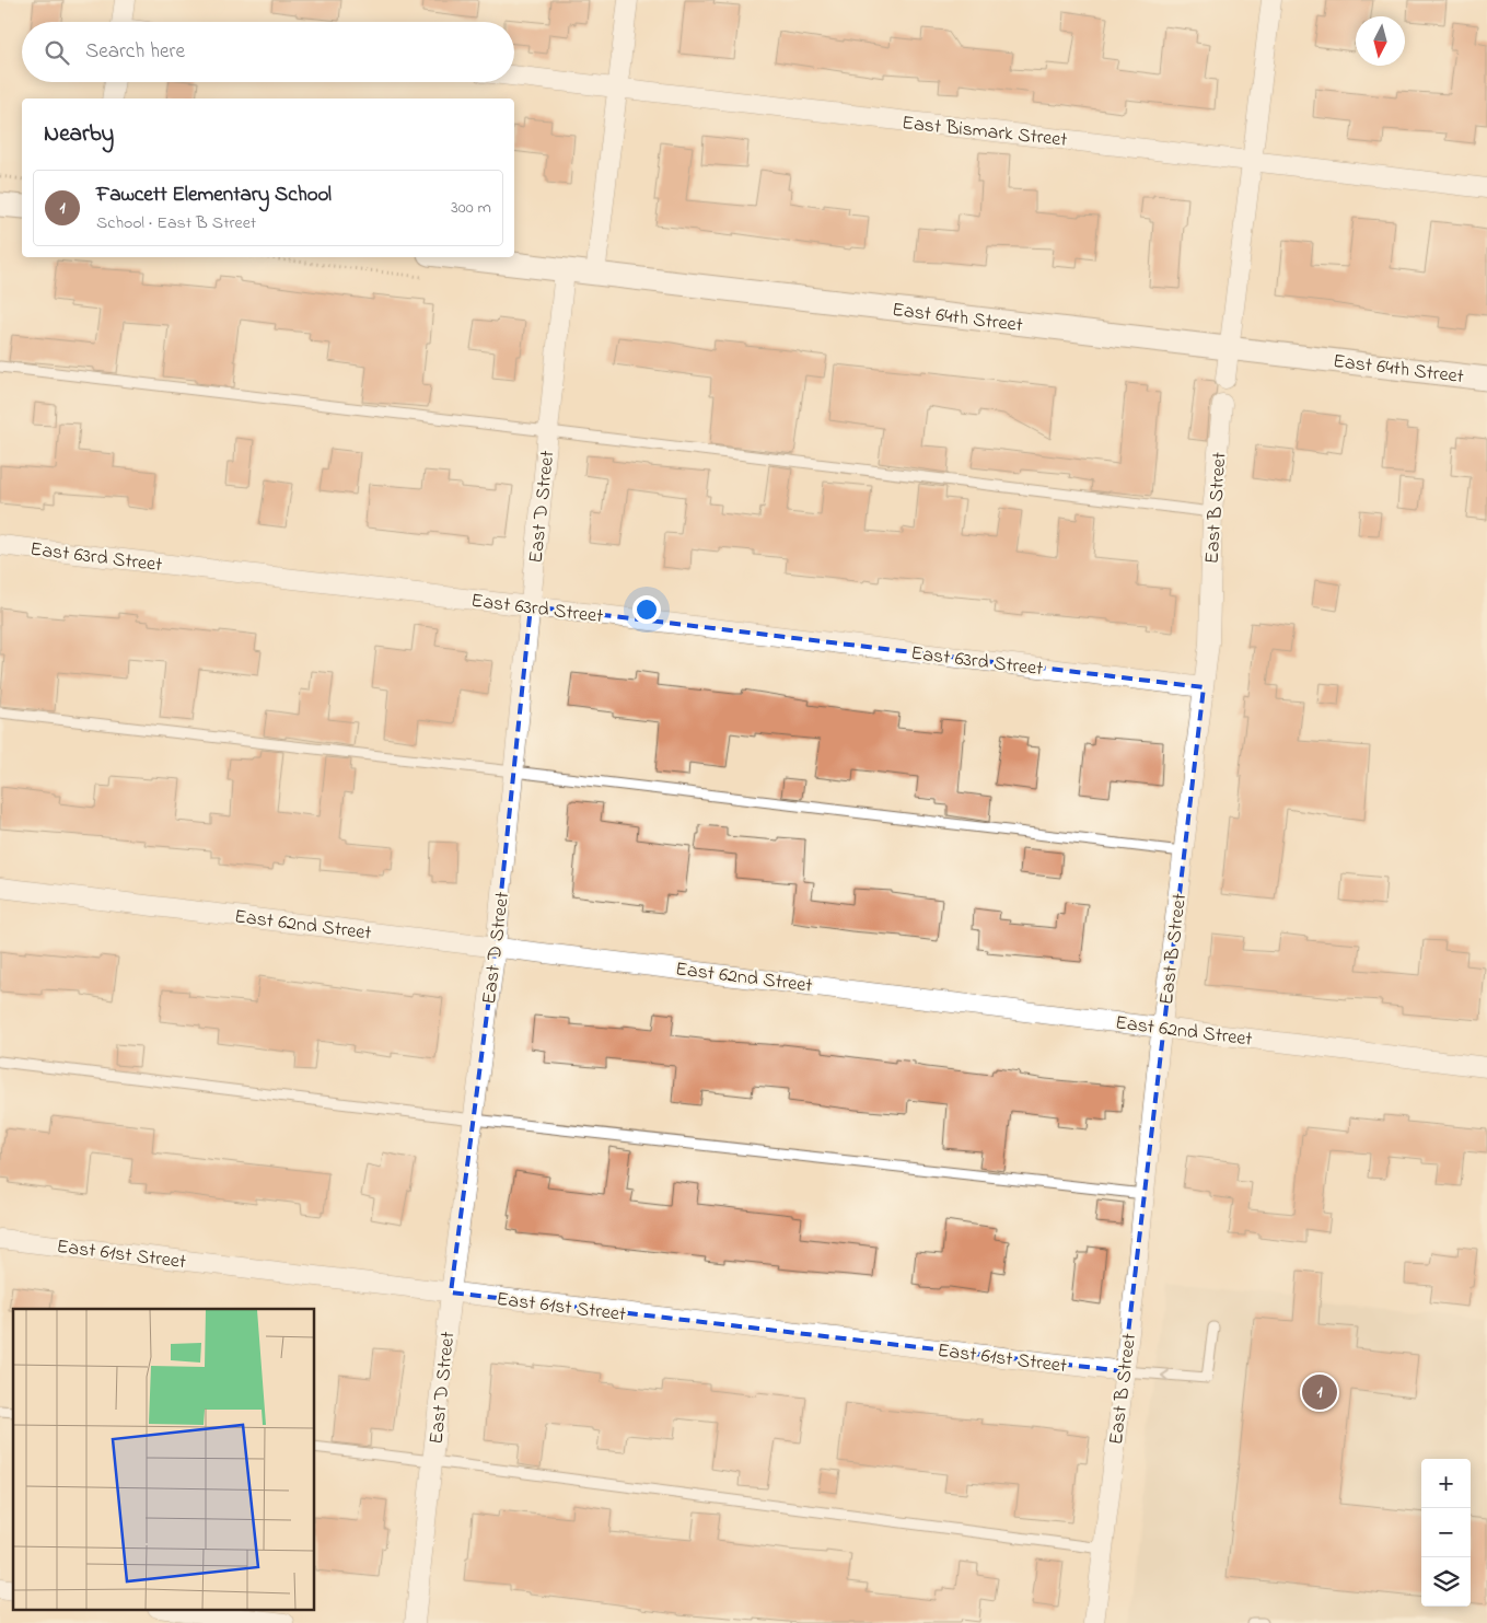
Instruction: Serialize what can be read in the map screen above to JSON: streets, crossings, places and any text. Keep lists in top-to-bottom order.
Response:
{
  "streets": {
    "street": [
      "East Bismark Street",
      "East 64th Street",
      "East D Street",
      "East B Street",
      "East 63rd Street",
      "East 62nd Street",
      "East 61st Street"
    ]
  },
  "crossings": [
    ["East 64th Street", "East D Street"],
    ["East D Street", "East 63rd Street"],
    ["East D Street", "East 62nd Street"],
    ["East D Street", "East 61st Street"],
    ["East B Street", "East 63rd Street"],
    ["East B Street", "East 62nd Street"],
    ["East B Street", "East 61st Street"]
  ],
  "north": "bottom",
  "page": {
    "search": "Search here",
    "heading": "Nearby",
    "list": [
      {
        "mark": "1",
        "name": "Fawcett Elementary School",
        "note": "School · East B Street",
        "value": "300 m"
      }
    ],
    "pins": "1",
    "map_buttons": ["+", "−"]
  }
}
